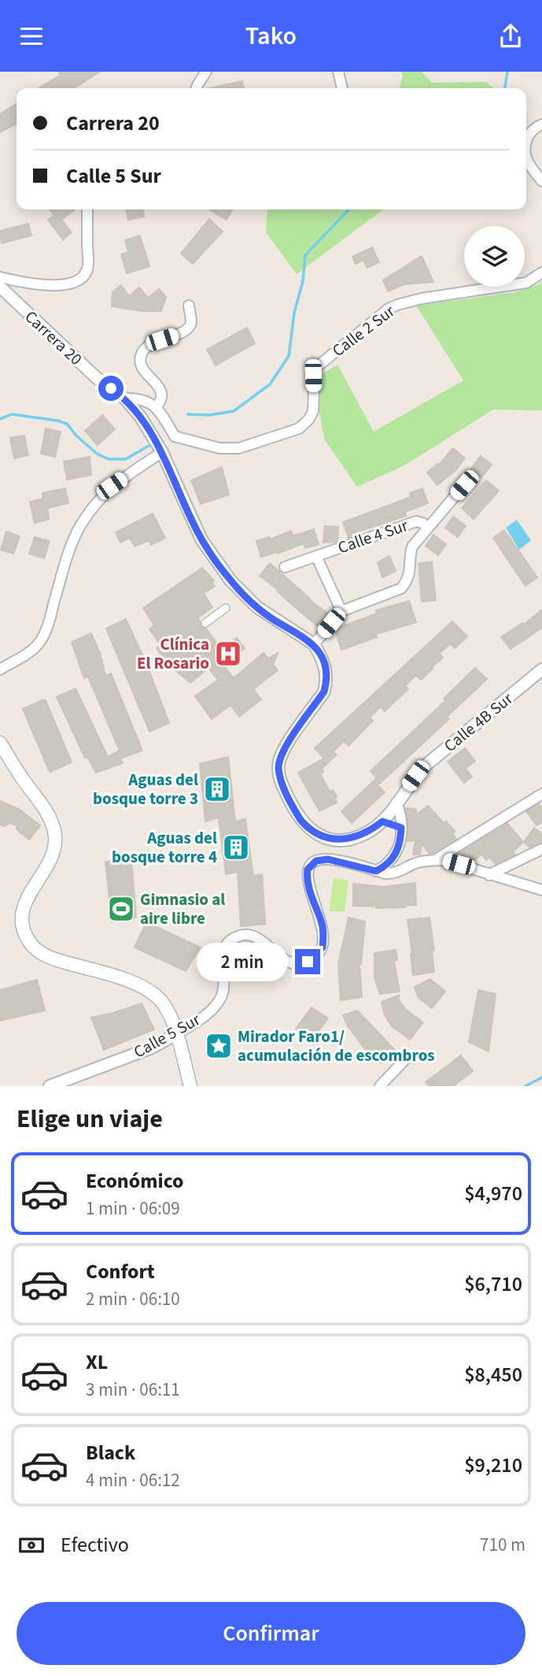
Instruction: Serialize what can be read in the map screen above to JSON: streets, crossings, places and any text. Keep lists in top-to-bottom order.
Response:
{
  "streets": {
    "street": [
      "Calle 2 Sur",
      "Carrera 20",
      "Calle 4 Sur",
      "Calle 4B Sur",
      "Calle 5 Sur"
    ]
  },
  "crossings": [
    ["Carrera 20", "Calle 4 Sur"]
  ],
  "places": {
    "hospital": ["Clínica El Rosario"],
    "building": ["Aguas del bosque torre 3", "Aguas del bosque torre 4"],
    "sports": ["Gimnasio al aire libre"],
    "place": ["Mirador Faro1/ acumulación de escombros"]
  },
  "page": {
    "header": "Tako",
    "banner": ["Carrera 20", "Calle 5 Sur"],
    "bubble": "2 min",
    "heading": "Elige un viaje",
    "list": [
      {
        "name": "Económico",
        "note": "1 min · 06:09",
        "value": "$4,970"
      },
      {
        "name": "Confort",
        "note": "2 min · 06:10",
        "value": "$6,710"
      },
      {
        "name": "XL",
        "note": "3 min · 06:11",
        "value": "$8,450"
      },
      {
        "name": "Black",
        "note": "4 min · 06:12",
        "value": "$9,210"
      }
    ],
    "pay": ["Efectivo", "710 m"],
    "buttons": "Confirmar"
  }
}
